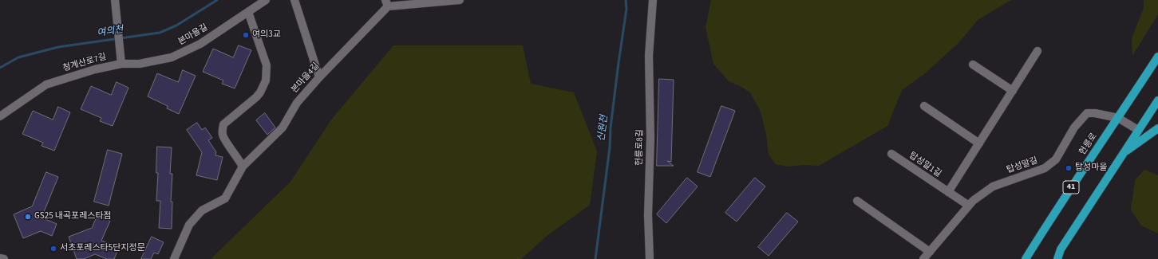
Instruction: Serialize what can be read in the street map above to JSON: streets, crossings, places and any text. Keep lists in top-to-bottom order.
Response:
{
  "streets": {
    "main road": ["헌릉로", "41"],
    "street": [
      "본마을길",
      "청계산로7길",
      "본마을4길",
      "헌릉로8길",
      "탑성말1길",
      "탑성말길"
    ]
  },
  "crossings": [
    ["본마을길", "청계산로7길"],
    ["헌릉로", "탑성말길"],
    ["탑성말1길", "탑성말길"]
  ],
  "water": ["여의천", "신원천"],
  "places": [
    "여의3교",
    "탑성마을",
    "GS25 내곡포레스타점",
    "서초포레스타5단지정문"
  ]
}
